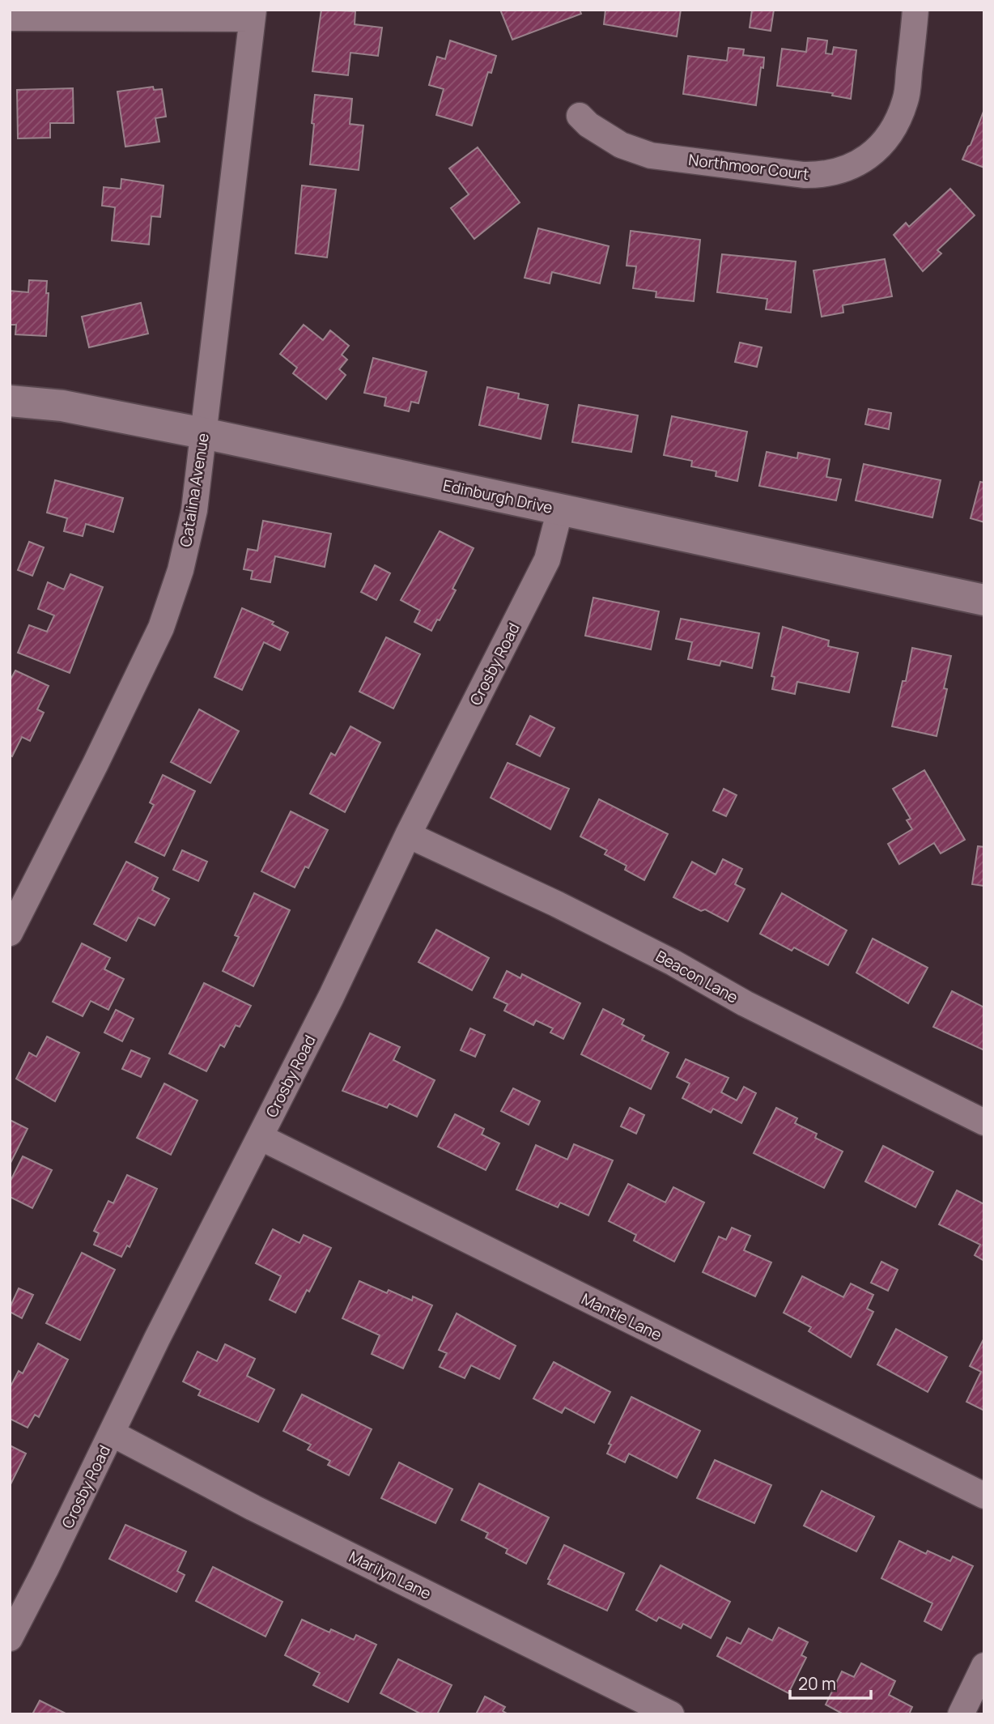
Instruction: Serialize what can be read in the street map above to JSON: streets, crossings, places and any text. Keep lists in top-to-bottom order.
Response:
{
  "streets": {
    "street": [
      "Northmoor Court",
      "Catalina Avenue",
      "Edinburgh Drive",
      "Crosby Road",
      "Beacon Lane",
      "Mantle Lane",
      "Marilyn Lane"
    ]
  },
  "crossings": [
    ["Catalina Avenue", "Edinburgh Drive"],
    ["Edinburgh Drive", "Crosby Road"],
    ["Crosby Road", "Beacon Lane"],
    ["Crosby Road", "Mantle Lane"],
    ["Crosby Road", "Marilyn Lane"]
  ],
  "scale_bar": "20 m"
}
